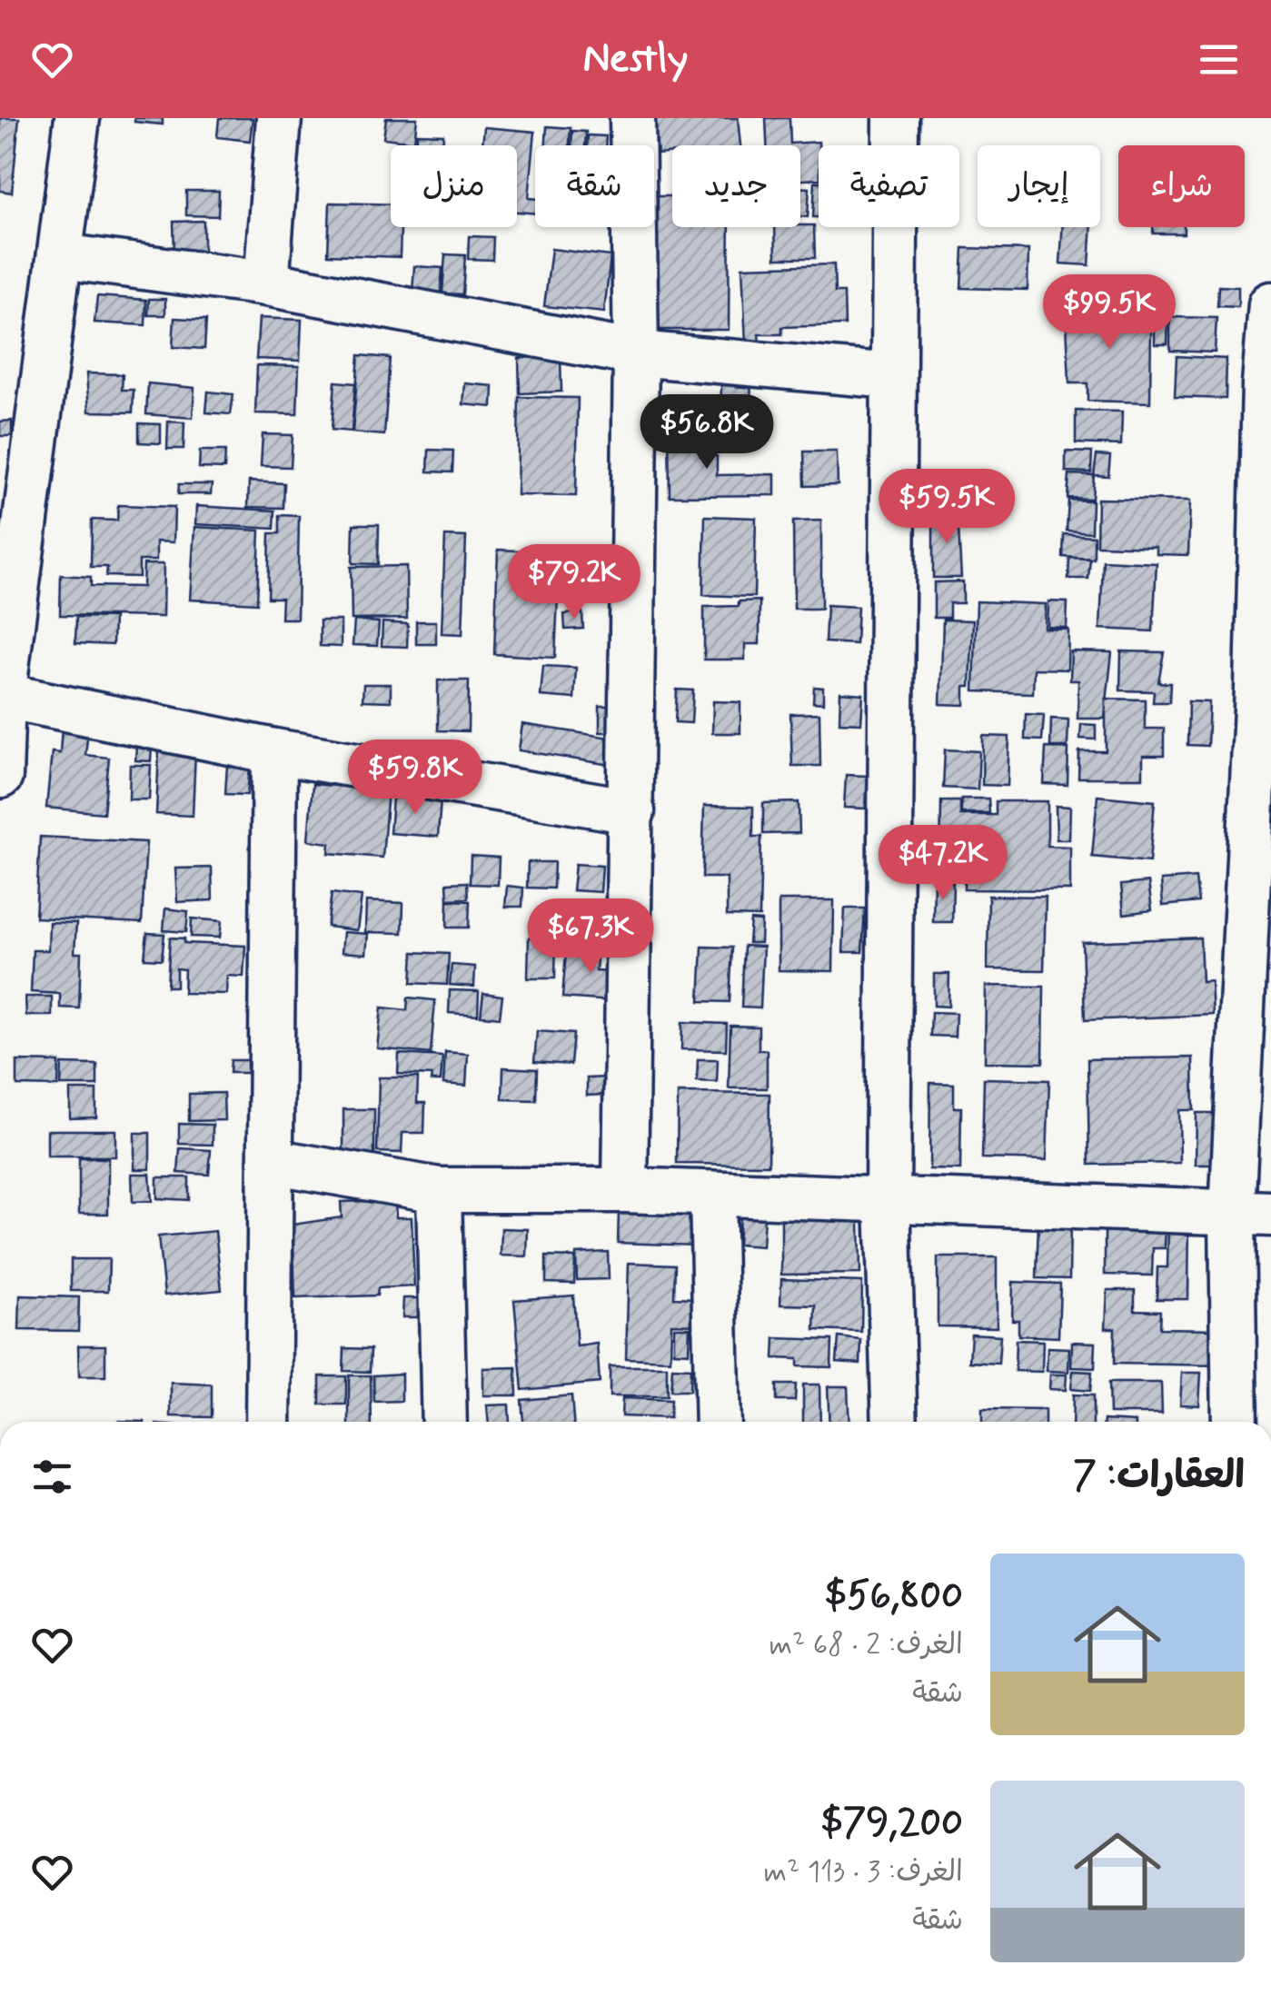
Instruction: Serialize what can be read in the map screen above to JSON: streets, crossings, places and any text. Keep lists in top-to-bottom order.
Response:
{
  "page": {
    "header": "Nestly",
    "chip": [
      "شراء",
      "إيجار",
      "تصفية",
      "جديد",
      "شقة",
      "منزل"
    ],
    "price": [
      "$99.5K",
      "$56.8K",
      "$59.5K",
      "$79.2K",
      "$59.8K",
      "$47.2K",
      "$67.3K"
    ],
    "heading": "العقارات: 7",
    "list": [
      {
        "name": "$56,800",
        "note": "الغرف: 2 · 68 m² · شقة"
      },
      {
        "name": "$79,200",
        "note": "الغرف: 3 · 113 m² · شقة"
      }
    ]
  }
}
